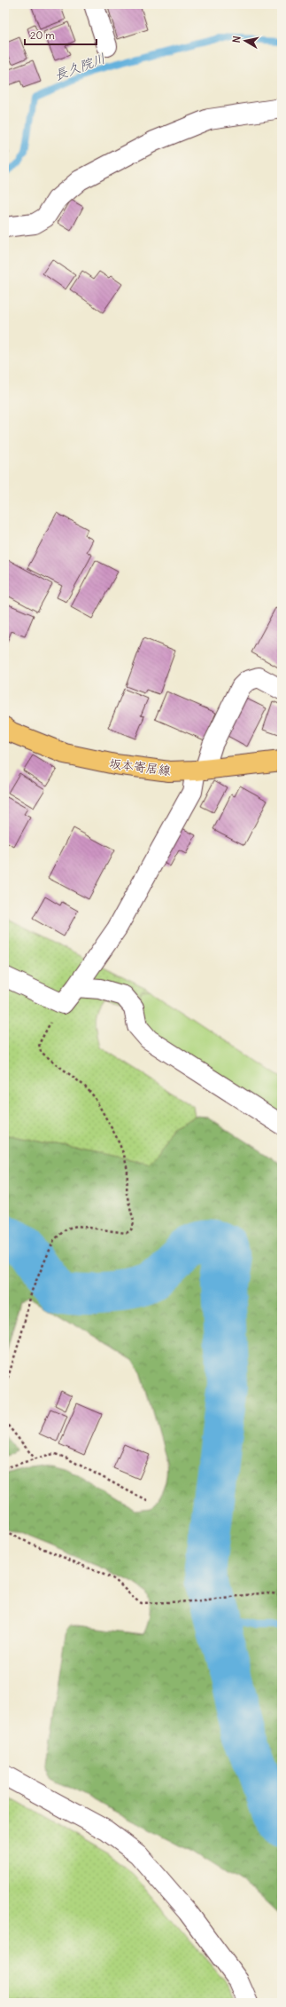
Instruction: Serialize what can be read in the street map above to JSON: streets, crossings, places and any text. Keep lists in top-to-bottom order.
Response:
{
  "streets": {
    "main road": ["坂本寄居線"]
  },
  "water": ["長久院川"],
  "scale_bar": "20 m",
  "north": "left"
}
